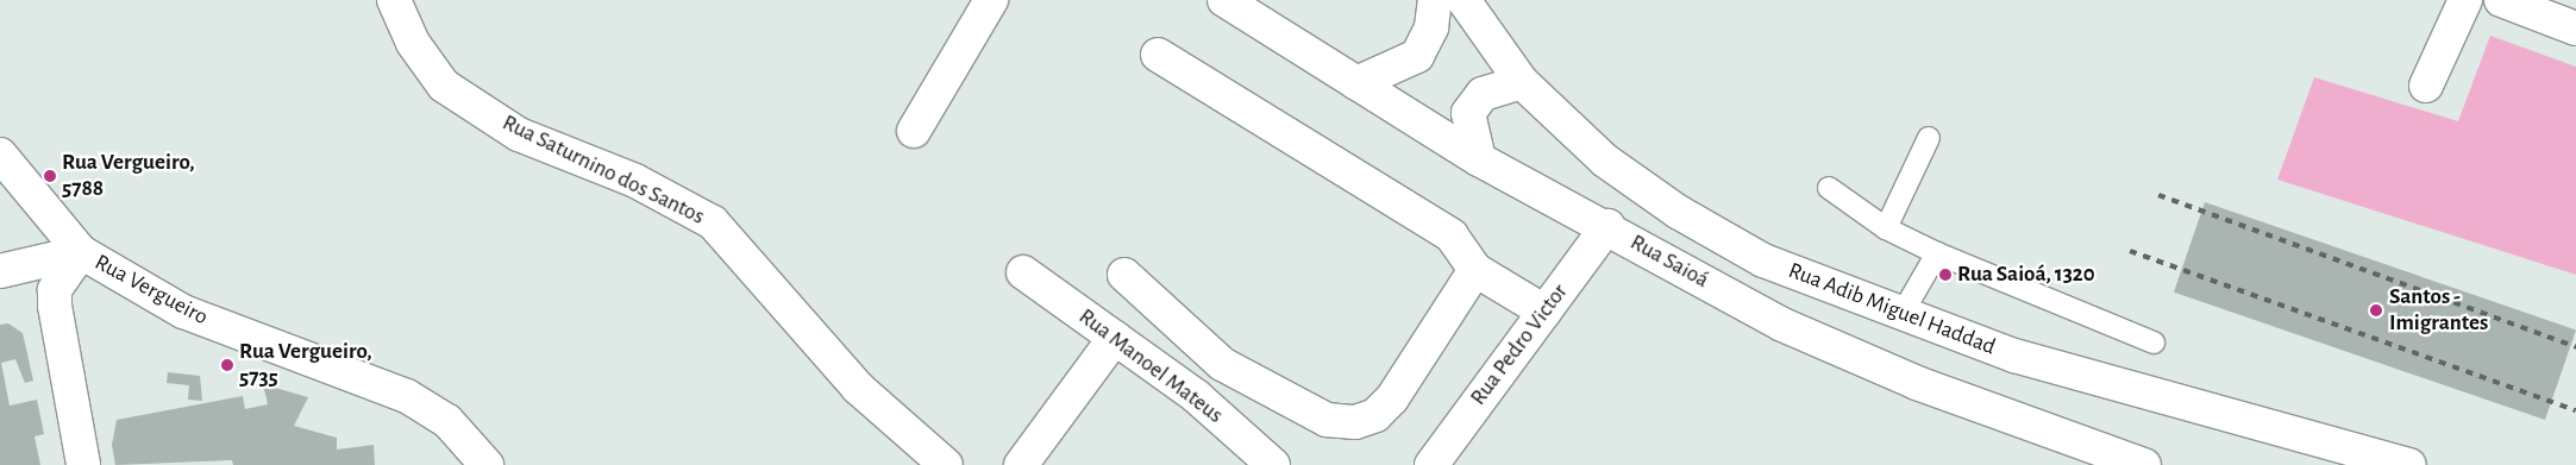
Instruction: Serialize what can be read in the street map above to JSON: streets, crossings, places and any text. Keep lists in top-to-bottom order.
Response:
{
  "streets": {
    "street": [
      "Rua Saturnino dos Santos",
      "Rua Saioá",
      "Rua Vergueiro",
      "Rua Adib Miguel Haddad",
      "Rua Pedro Victor",
      "Rua Manoel Mateus"
    ]
  },
  "crossings": [
    ["Rua Saioá", "Rua Pedro Victor"]
  ],
  "places": [
    "Rua Vergueiro, 5788",
    "Rua Saioá, 1320",
    "Santos - Imigrantes",
    "Rua Vergueiro, 5735"
  ]
}
